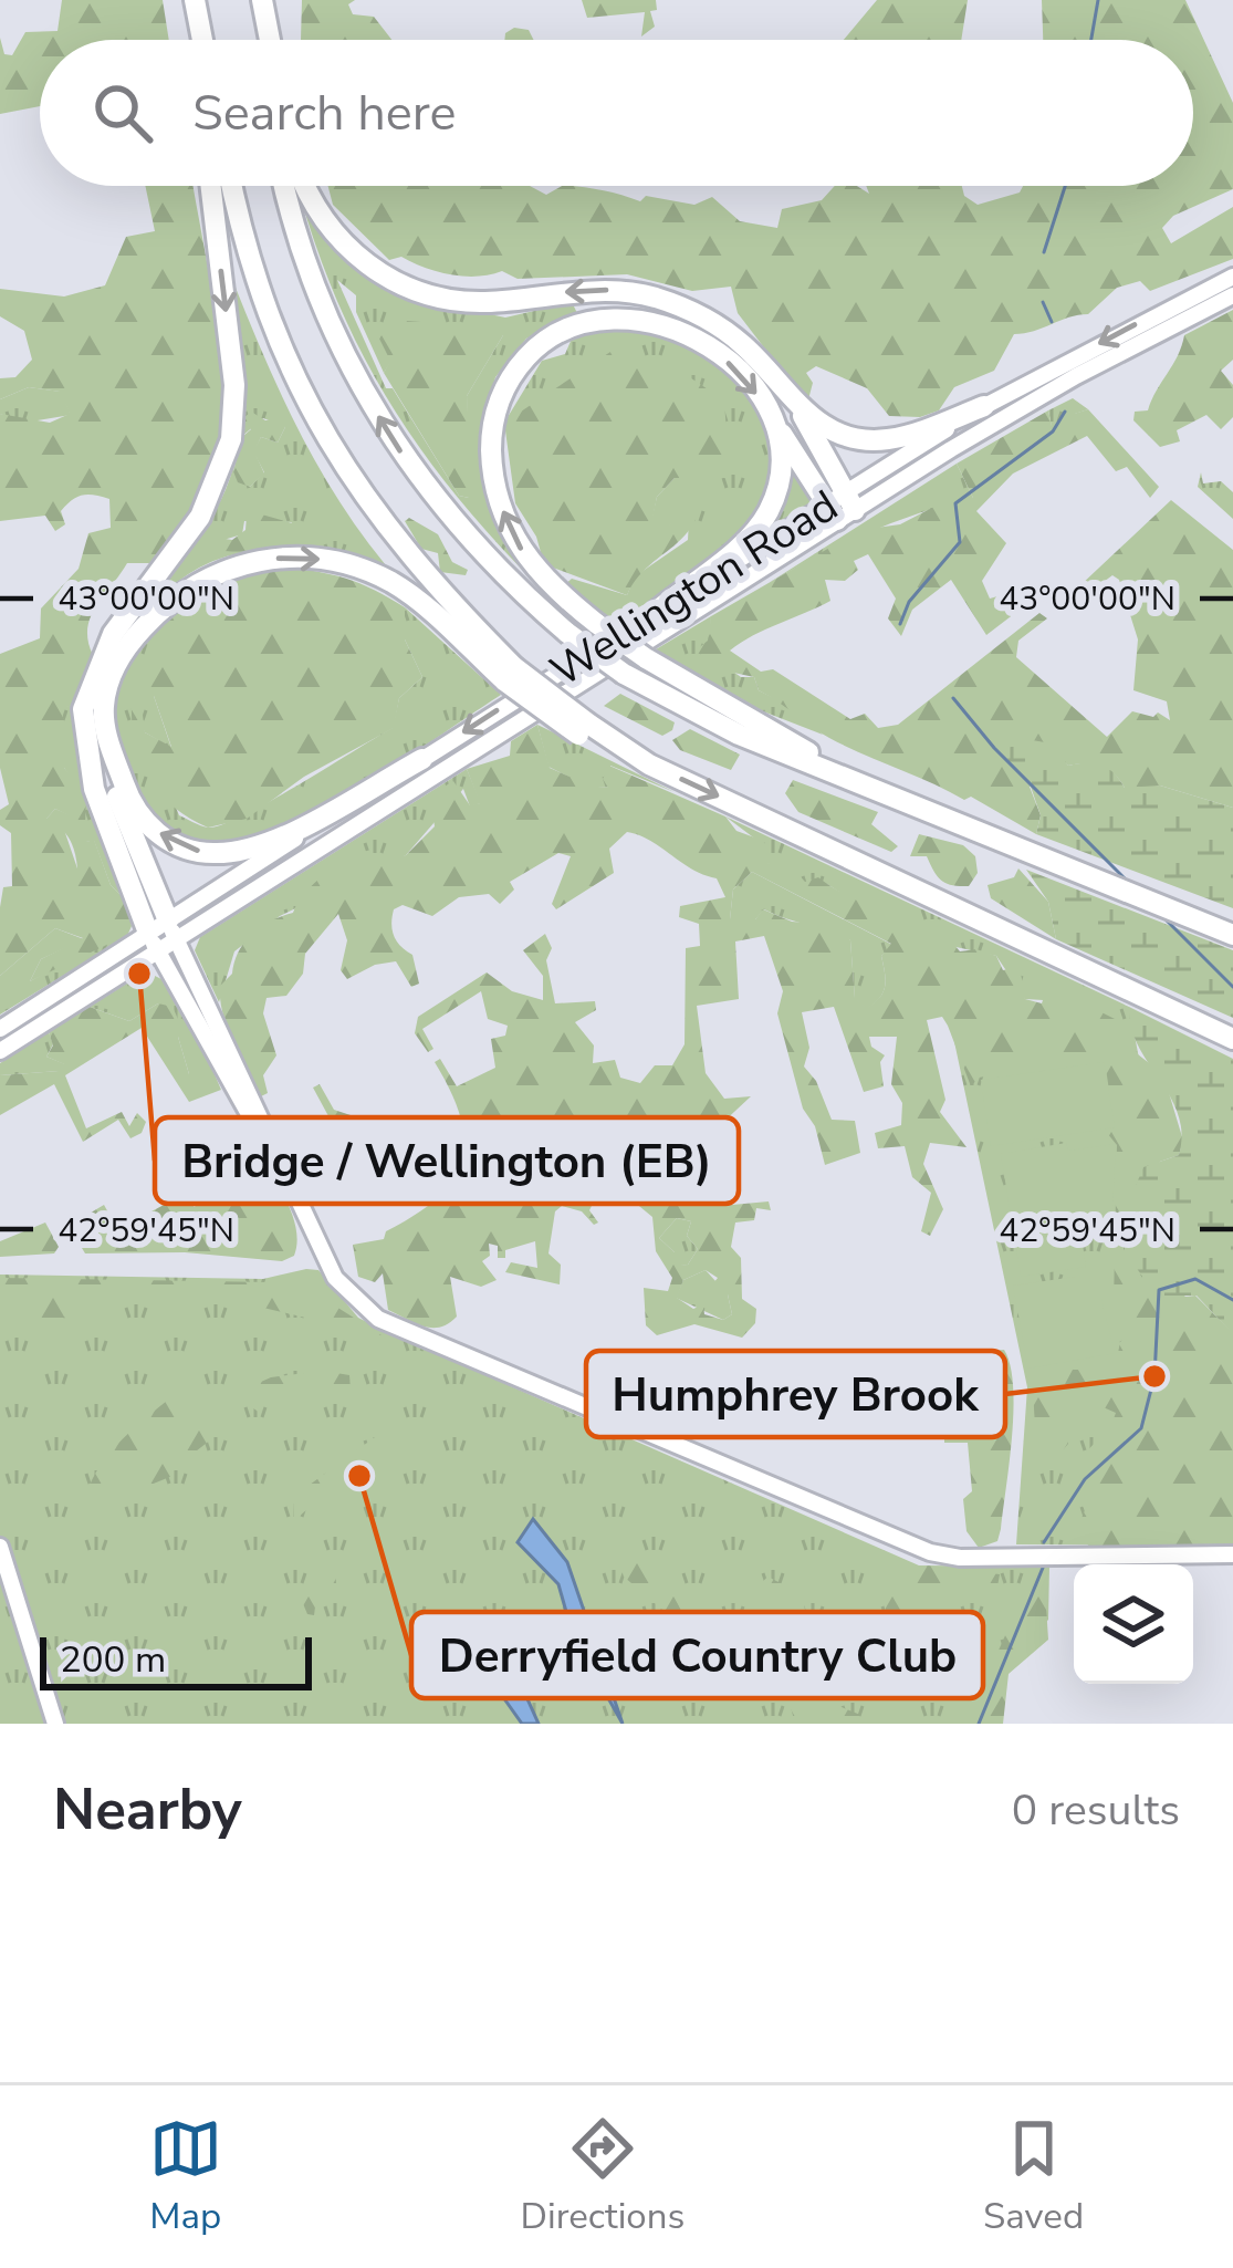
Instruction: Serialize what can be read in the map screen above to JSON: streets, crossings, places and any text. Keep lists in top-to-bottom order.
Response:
{
  "streets": {
    "main road": ["Wellington Road"]
  },
  "places": ["Bridge / Wellington (EB)", "Humphrey Brook", "Derryfield Country Club"],
  "scale_bar": "200 m",
  "page": {
    "search": "Search here",
    "scale": "200 m",
    "heading": ["Nearby", "0 results"],
    "nav": ["Map", "Directions", "Saved"]
  },
  "coordinates": ["43°00'00\"N", "42°59'45\"N"]
}
